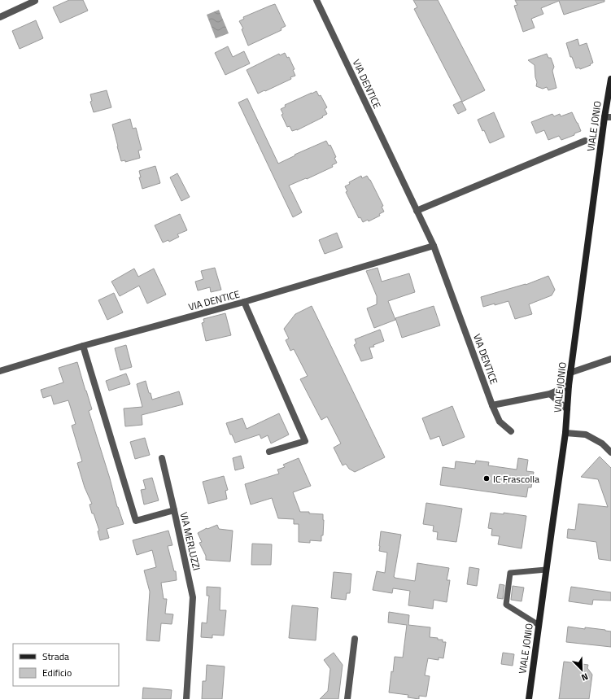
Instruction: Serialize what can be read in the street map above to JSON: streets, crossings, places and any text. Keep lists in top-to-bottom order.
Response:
{
  "streets": {
    "street": ["VIA DENTICE", "VIALE JONIO", "VIA MERLUZZI"]
  },
  "crossings": [
    ["VIA DENTICE", "VIA MERLUZZI"]
  ],
  "places": ["IC Frascolla"],
  "legend": ["Strada", "Edificio"],
  "north": "bottom right"
}
